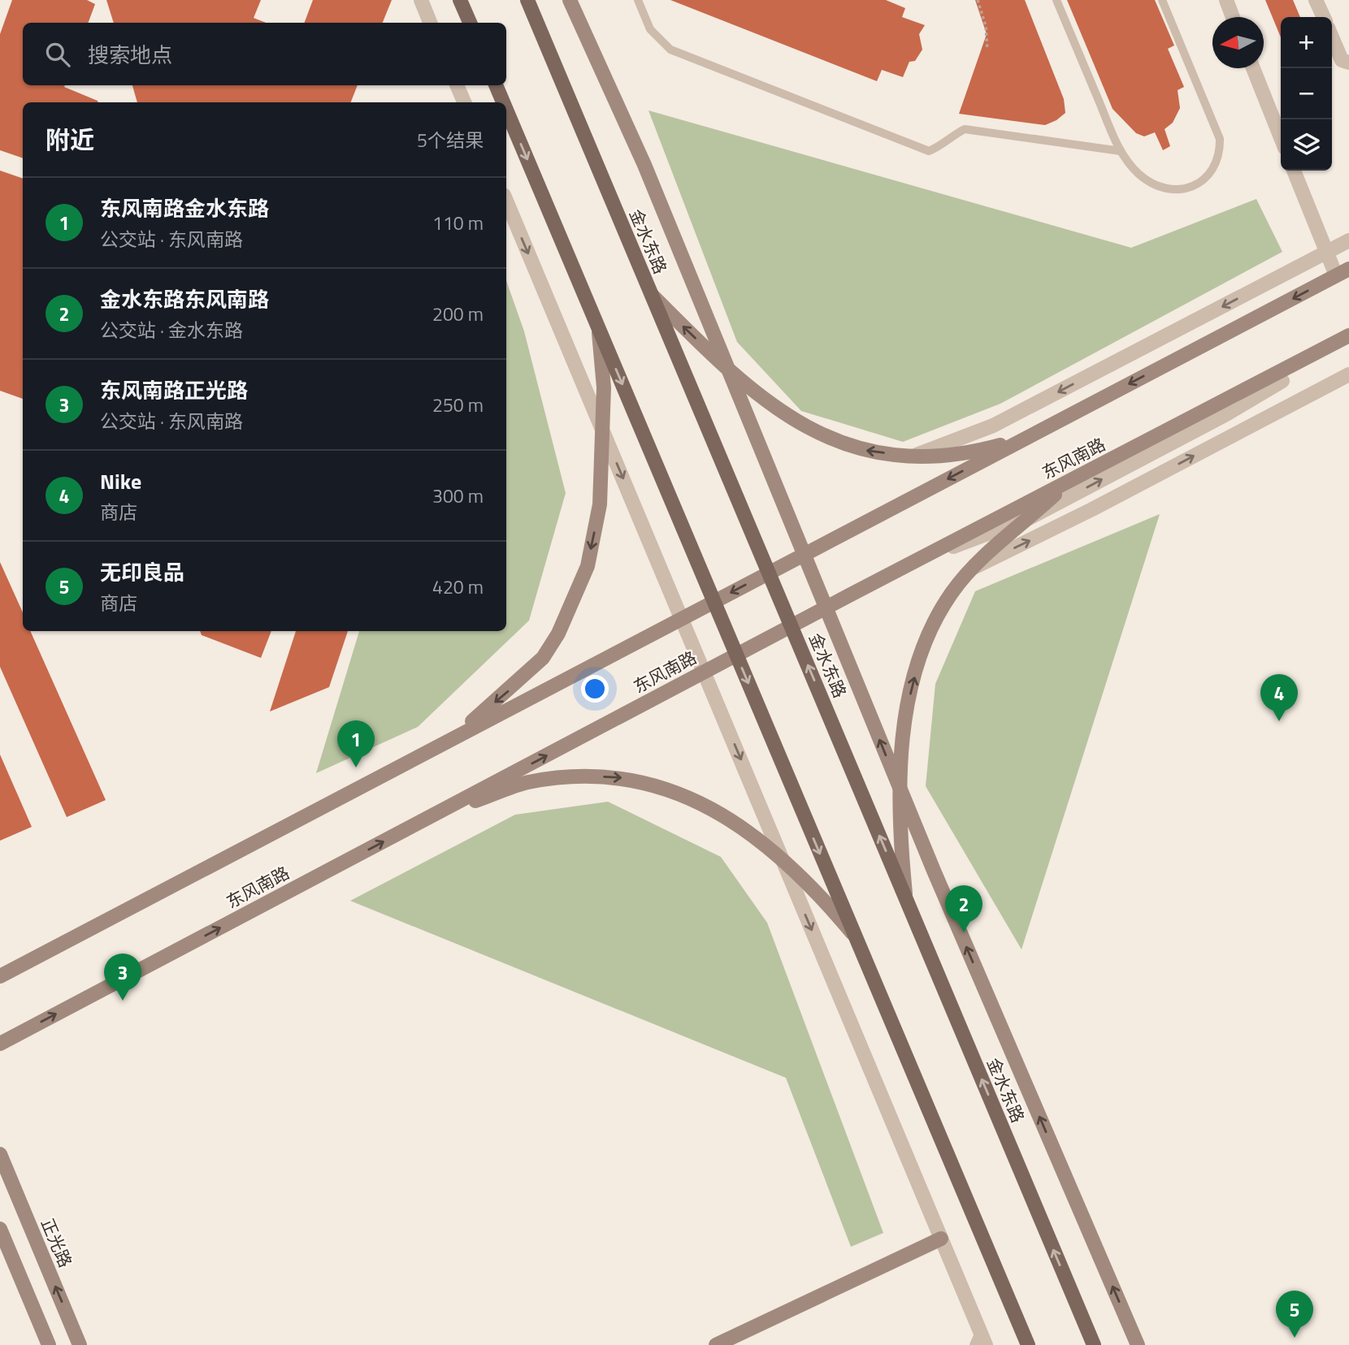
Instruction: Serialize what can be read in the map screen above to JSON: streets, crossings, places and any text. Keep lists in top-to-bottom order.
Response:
{
  "streets": {
    "main road": ["金水东路", "东风南路", "正光路"]
  },
  "crossings": [
    ["金水东路", "东风南路"]
  ],
  "north": "left",
  "page": {
    "map_buttons": ["+", "−"],
    "search": "搜索地点",
    "heading": ["附近", "5个结果"],
    "list": [
      {
        "mark": "1",
        "name": "东风南路金水东路",
        "note": "公交站 · 东风南路",
        "value": "110 m"
      },
      {
        "mark": "2",
        "name": "金水东路东风南路",
        "note": "公交站 · 金水东路",
        "value": "200 m"
      },
      {
        "mark": "3",
        "name": "东风南路正光路",
        "note": "公交站 · 东风南路",
        "value": "250 m"
      },
      {
        "mark": "4",
        "name": "Nike",
        "note": "商店",
        "value": "300 m"
      },
      {
        "mark": "5",
        "name": "无印良品",
        "note": "商店",
        "value": "420 m"
      }
    ],
    "pins": [
      "4",
      "1",
      "2",
      "3",
      "5"
    ]
  }
}
